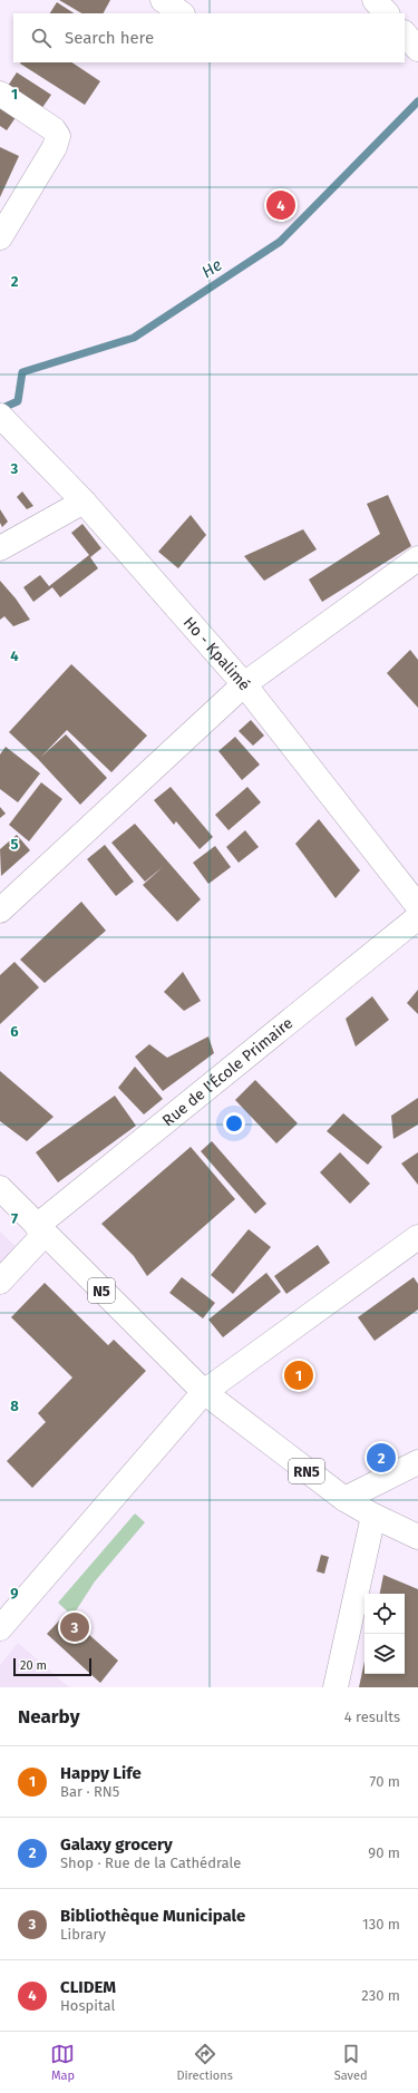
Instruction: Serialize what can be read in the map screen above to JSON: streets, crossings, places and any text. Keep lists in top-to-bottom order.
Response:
{
  "streets": {
    "street": [
      "Ho - Kpalimé",
      "Rue de l'École Primaire",
      "N5",
      "RN5"
    ]
  },
  "crossings": [
    ["Rue de l'École Primaire", "N5"],
    ["N5", "RN5"]
  ],
  "water": ["He"],
  "scale_bar": "20 m",
  "page": {
    "search": "Search here",
    "pins": [
      "4",
      "1",
      "2",
      "3"
    ],
    "scale": "20 m",
    "heading": ["Nearby", "4 results"],
    "list": [
      {
        "mark": "1",
        "name": "Happy Life",
        "note": "Bar · RN5",
        "value": "70 m"
      },
      {
        "mark": "2",
        "name": "Galaxy grocery",
        "note": "Shop · Rue de la Cathédrale",
        "value": "90 m"
      },
      {
        "mark": "3",
        "name": "Bibliothèque Municipale",
        "note": "Library",
        "value": "130 m"
      },
      {
        "mark": "4",
        "name": "CLIDEM",
        "note": "Hospital",
        "value": "230 m"
      }
    ],
    "nav": ["Map", "Directions", "Saved"]
  },
  "grid": {
    "rows": [
      "1",
      "2",
      "3",
      "4",
      "5",
      "6",
      "7",
      "8",
      "9"
    ]
  }
}
